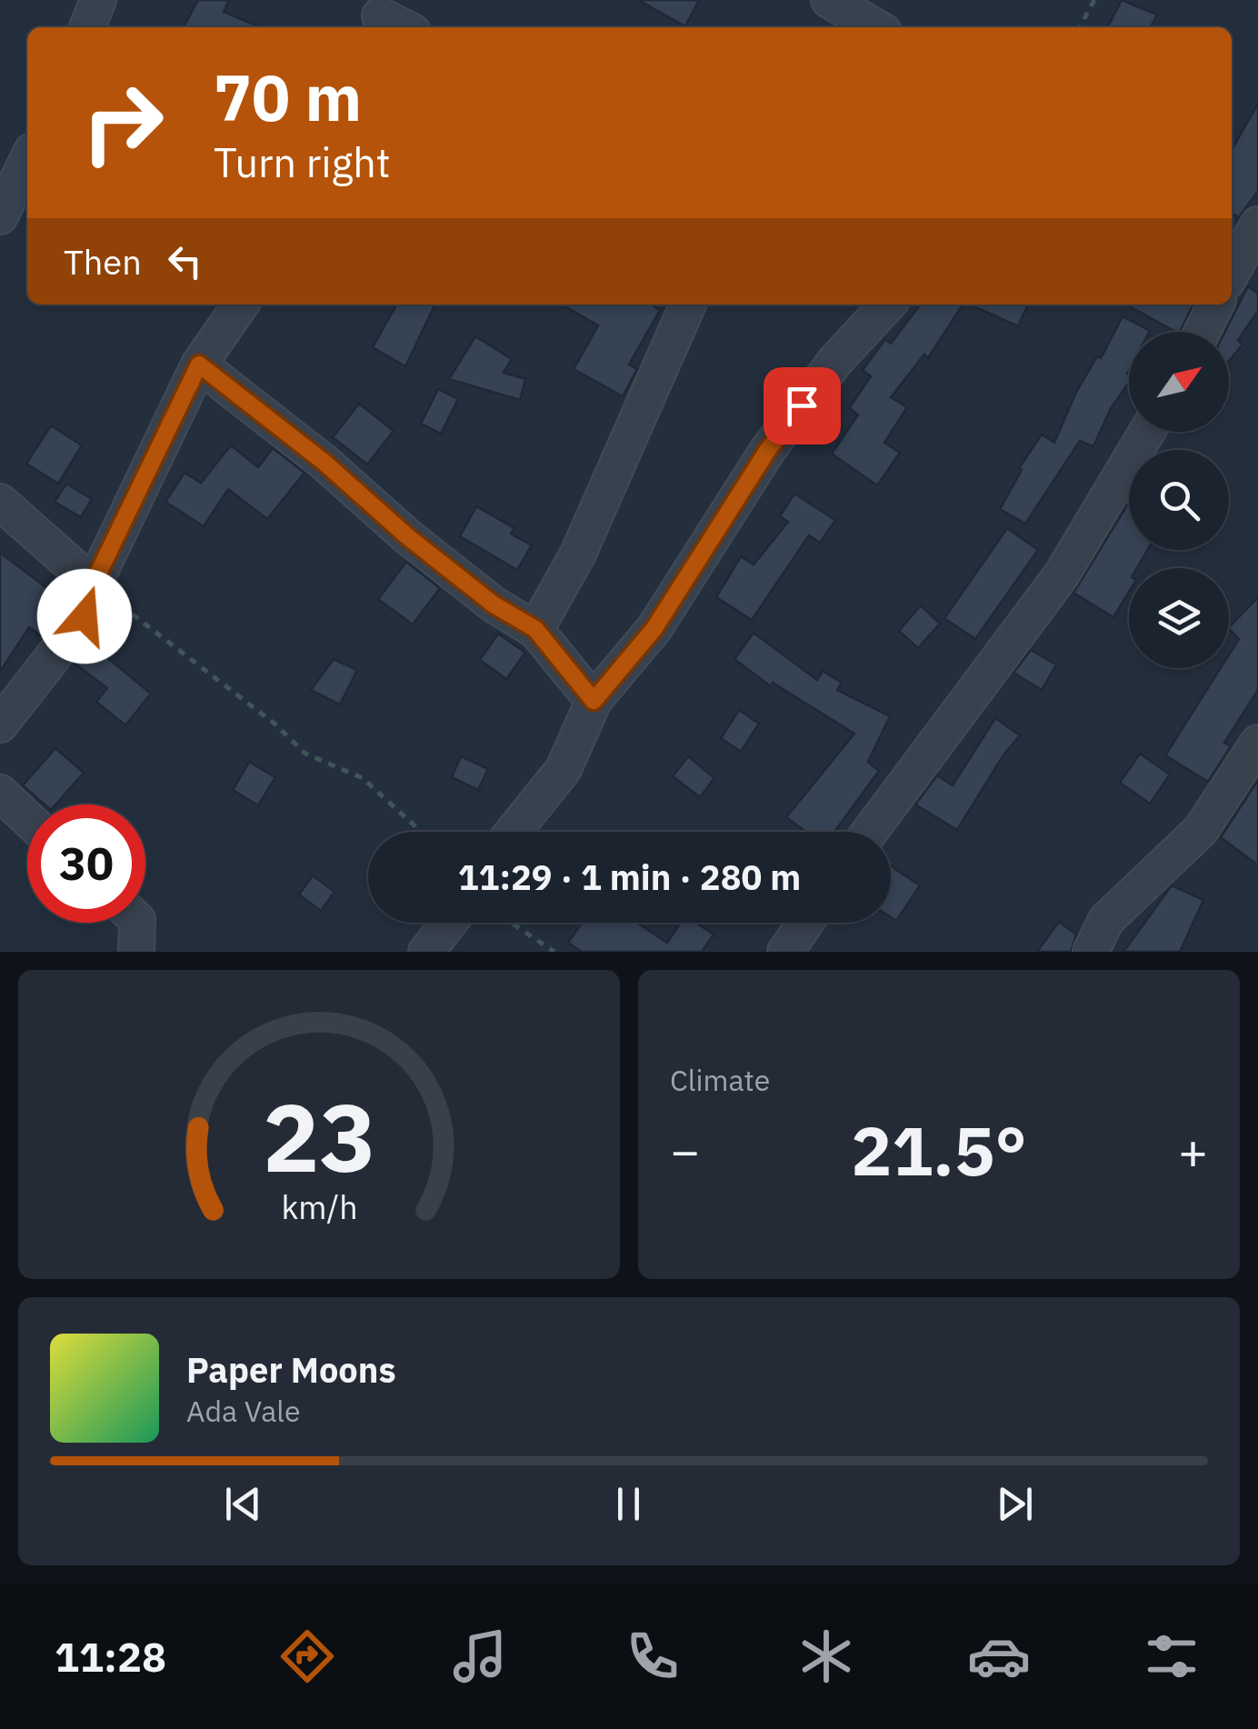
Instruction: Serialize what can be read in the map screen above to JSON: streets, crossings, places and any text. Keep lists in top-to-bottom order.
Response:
{
  "north": "top right",
  "page": {
    "turn": ["70 m", "Turn right"],
    "then": "Then",
    "limit": "30",
    "trip": "11:29 · 1 min · 280 m",
    "tile": "Climate",
    "heat": ["−", "21.5°", "+"],
    "song": ["Paper Moons", "Ada Vale"],
    "tabs": "11:28",
    "gauge": ["23", "km/h"]
  }
}
